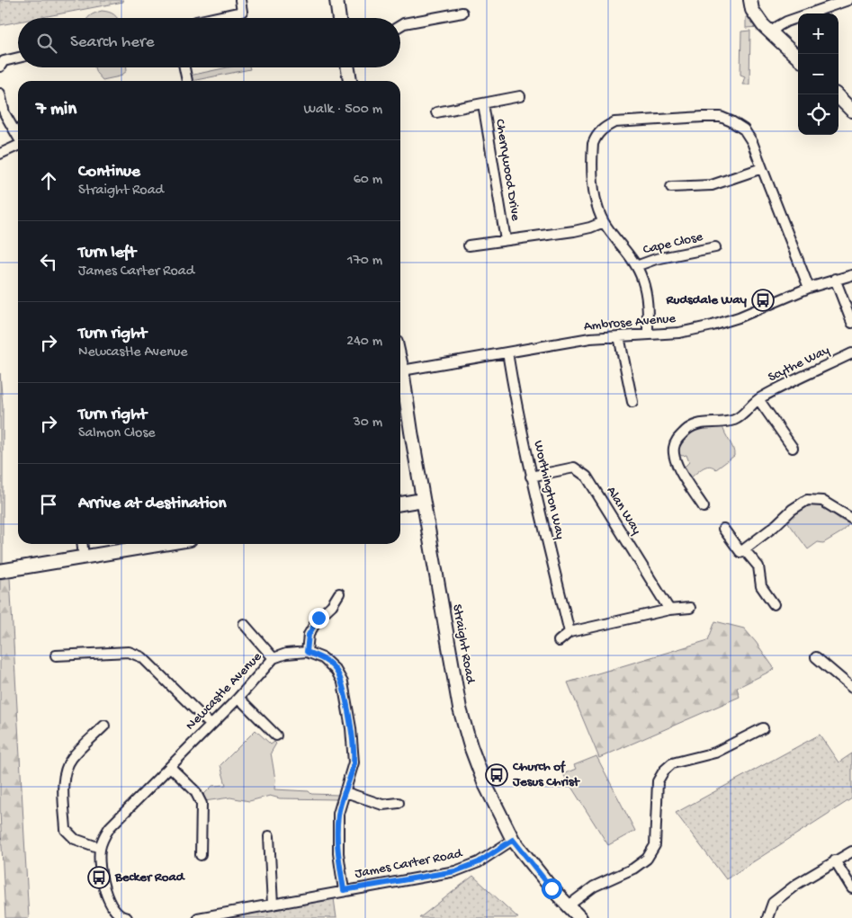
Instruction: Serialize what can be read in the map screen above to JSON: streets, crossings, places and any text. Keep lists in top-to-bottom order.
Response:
{
  "streets": {
    "street": [
      "Cherrywood Drive",
      "Cape Close",
      "Ambrose Avenue",
      "Scythe Way",
      "Worthington Way",
      "Alan Way",
      "Straight Road",
      "Newcastle Avenue",
      "James Carter Road"
    ]
  },
  "crossings": [
    ["Ambrose Avenue", "Worthington Way"],
    ["Ambrose Avenue", "Straight Road"],
    ["Worthington Way", "Alan Way"],
    ["Straight Road", "James Carter Road"]
  ],
  "places": {
    "bus stop": ["Rudsdale Way", "Church of Jesus Christ", "Becker Road"]
  },
  "page": {
    "map_buttons": ["+", "−"],
    "search": "Search here",
    "heading": ["7 min", "Walk · 500 m"],
    "list": [
      ["Continue", "Straight Road", "60 m"],
      ["Turn left", "James Carter Road", "170 m"],
      ["Turn right", "Newcastle Avenue", "240 m"],
      ["Turn right", "Salmon Close", "30 m"],
      "Arrive at destination"
    ]
  }
}
